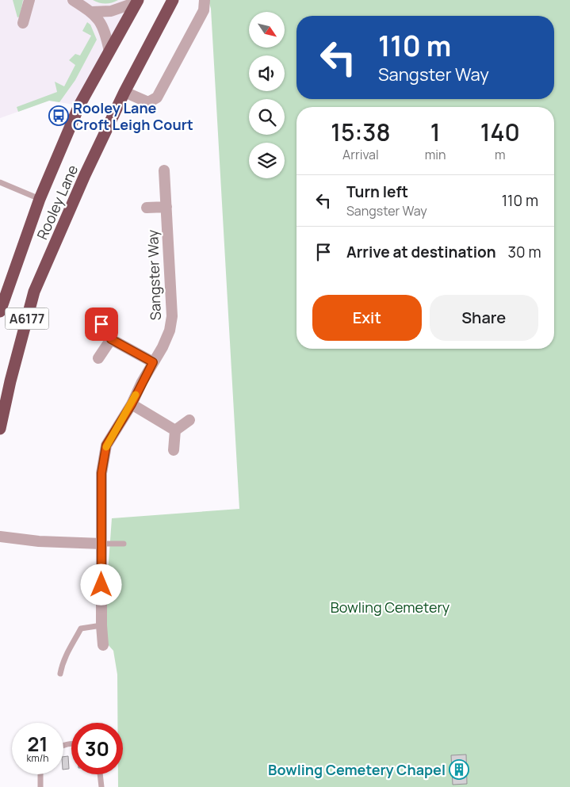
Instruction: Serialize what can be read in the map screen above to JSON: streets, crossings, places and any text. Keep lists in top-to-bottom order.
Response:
{
  "streets": {
    "highway": ["Rooley Lane", "A6177"],
    "street": ["Sangster Way"]
  },
  "parks": ["Bowling Cemetery"],
  "places": {
    "bus stop": ["Rooley Lane Croft Leigh Court"],
    "building": ["Bowling Cemetery Chapel"]
  },
  "north": "bottom right",
  "page": {
    "turn": ["110 m", "Sangster Way"],
    "eta": [
      "15:38",
      "Arrival",
      "1",
      "min",
      "140",
      "m"
    ],
    "list": [
      {
        "name": "Turn left",
        "note": "Sangster Way",
        "value": "110 m"
      },
      {
        "name": "Arrive at destination",
        "value": "30 m"
      }
    ],
    "buttons": ["Exit", "Share"],
    "speed": "21 km/h",
    "limit": "30"
  }
}
